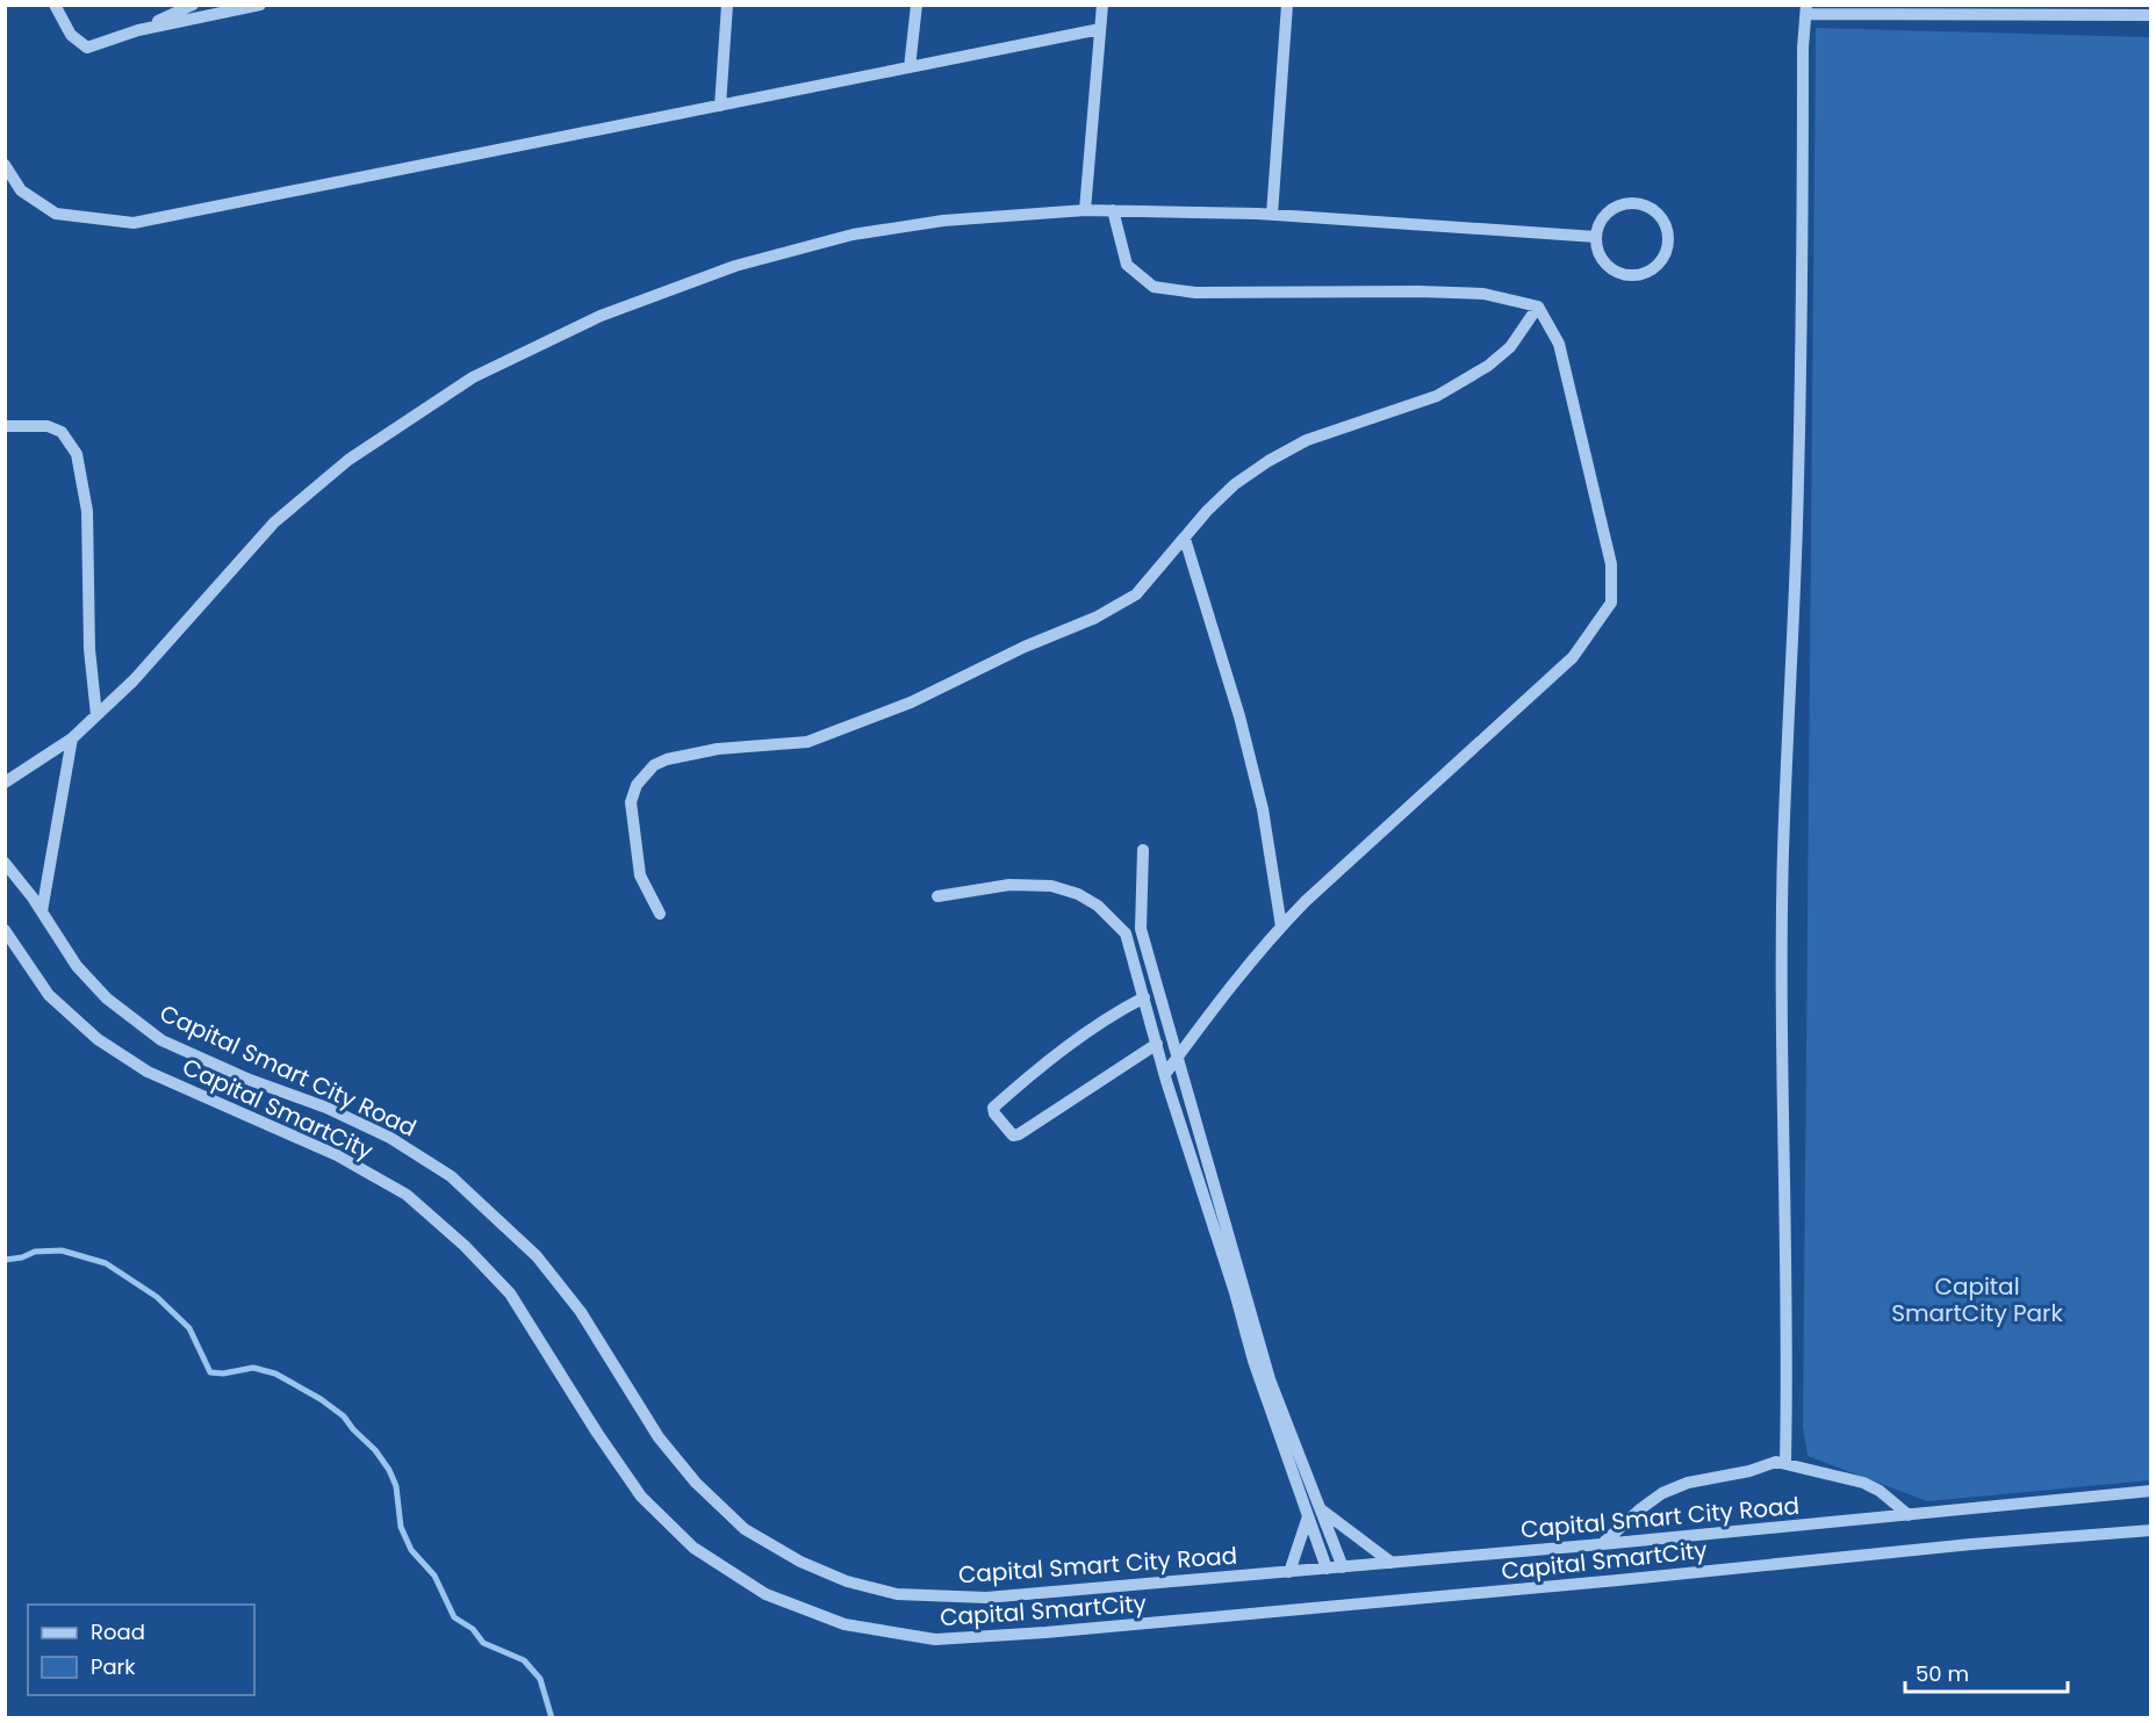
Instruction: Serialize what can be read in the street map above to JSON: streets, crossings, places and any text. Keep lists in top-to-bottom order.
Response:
{
  "streets": {
    "street": ["Capital Smart City Road", "Capital SmartCity"]
  },
  "parks": ["Capital SmartCity Park"],
  "legend": ["Road", "Park"],
  "scale_bar": "50 m"
}
